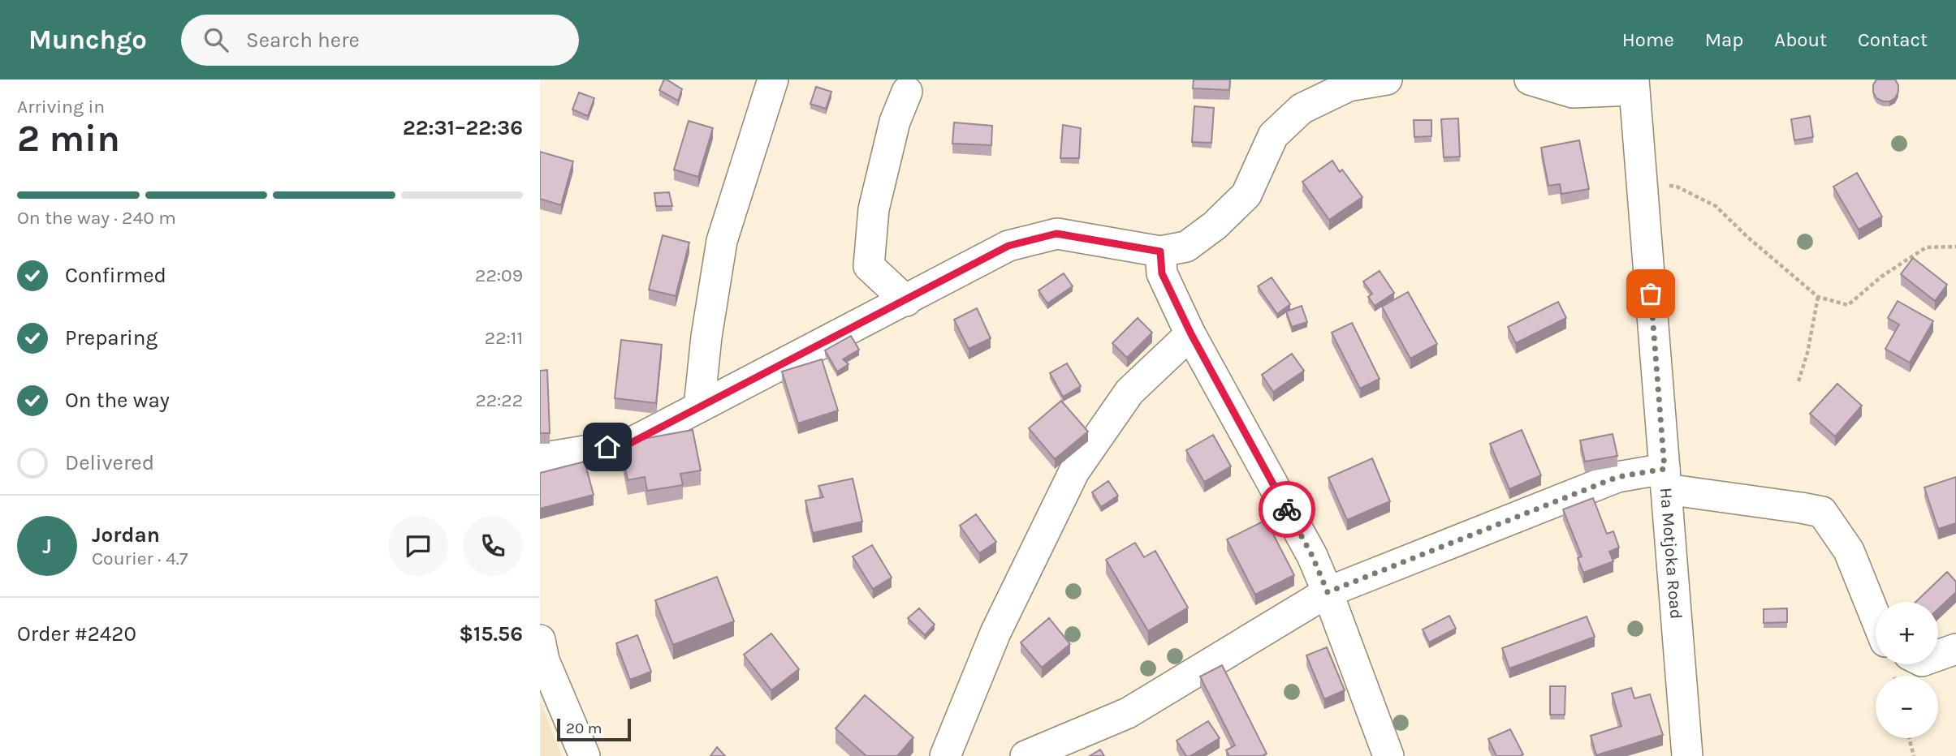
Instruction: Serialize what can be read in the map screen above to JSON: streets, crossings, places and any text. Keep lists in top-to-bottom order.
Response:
{
  "streets": {
    "street": ["Ha Motjoka Road"]
  },
  "scale_bar": "20 m",
  "page": {
    "header": "Munchgo",
    "search": "Search here",
    "nav": [
      "Home",
      "Map",
      "About",
      "Contact"
    ],
    "heading": ["2 min", "Arriving in", "22:31–22:36"],
    "panel": [
      "Jordan",
      "Courier · 4.7",
      "Order #2420",
      "$15.56"
    ],
    "bar": "On the way · 240 m",
    "list": [
      ["Confirmed", "22:09"],
      ["Preparing", "22:11"],
      ["On the way", "22:22"],
      "Delivered"
    ],
    "round": "J",
    "map_buttons": ["+", "−"],
    "scale": "20 m"
  }
}
